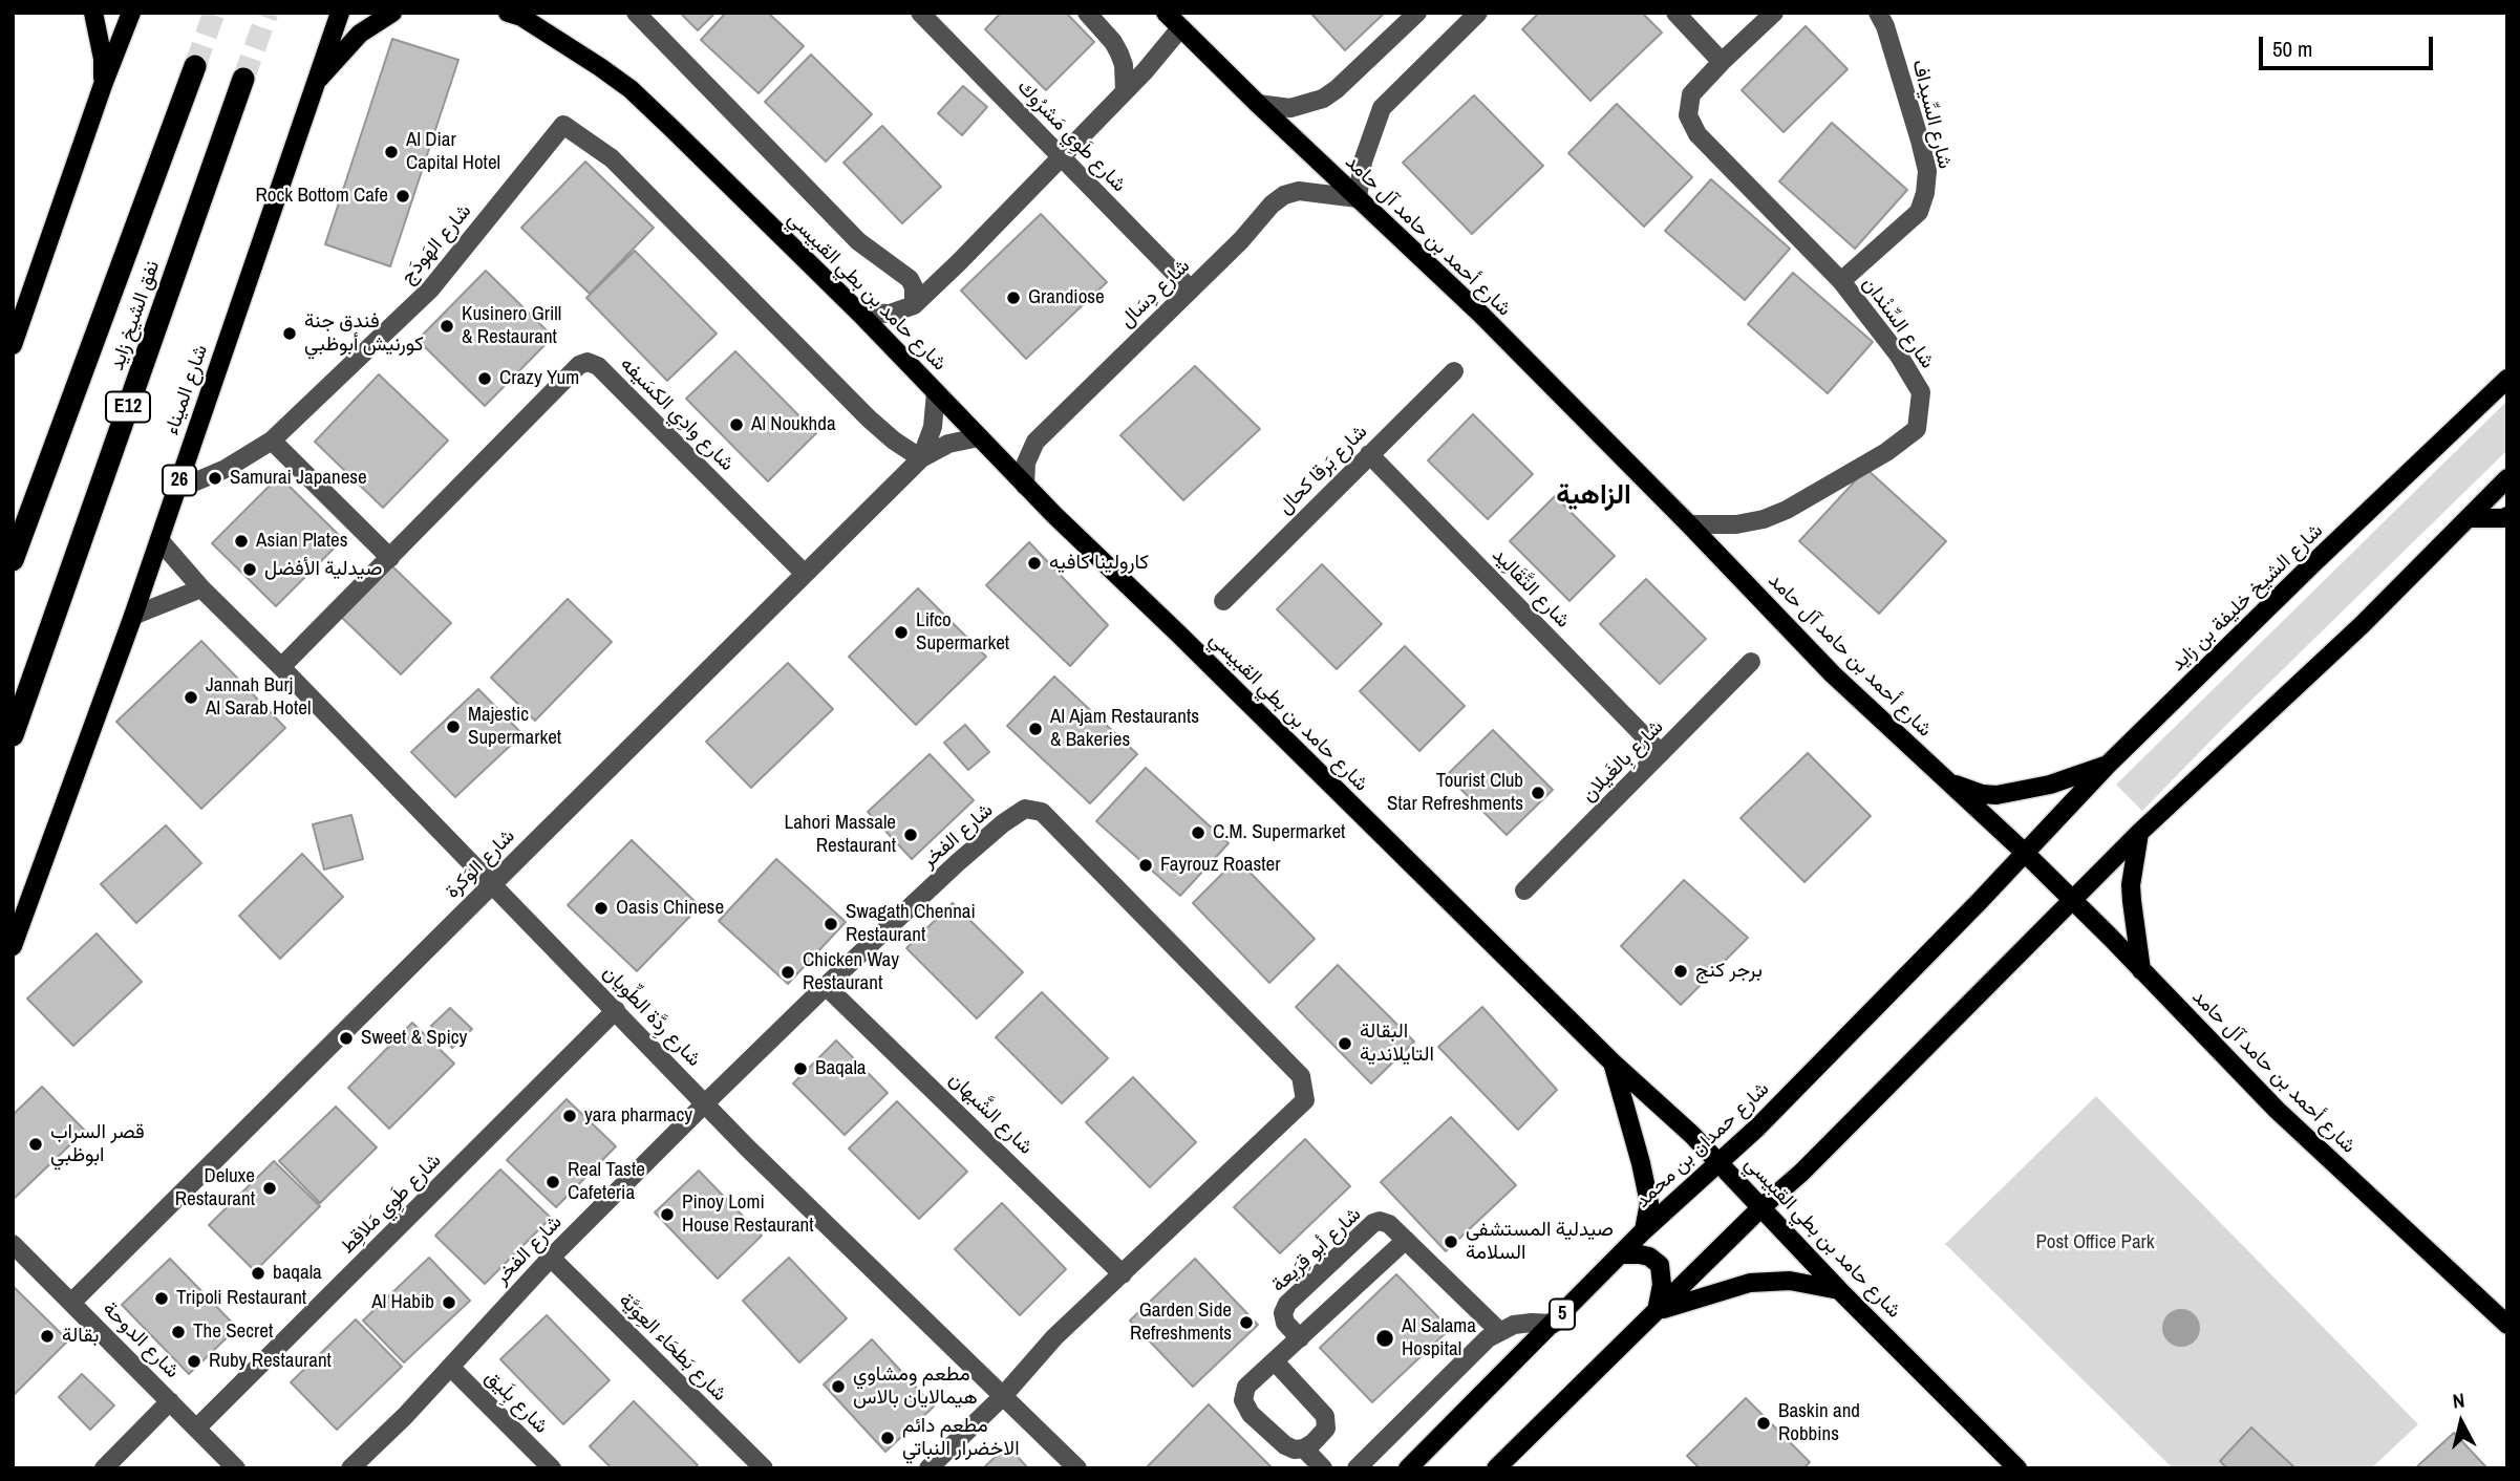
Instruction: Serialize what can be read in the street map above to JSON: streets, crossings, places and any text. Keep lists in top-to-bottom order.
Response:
{
  "streets": {
    "highway": ["نفق الشيخ زايد", "E12"],
    "main road": [
      "شارع أحمد بن حامد آل حامد",
      "شارع حامد بن بطي القبيسي",
      "شارع الميناء",
      "26",
      "شارع الشيخ خليفة بن زايد",
      "شارع حمدان بن محمد",
      "5"
    ],
    "street": [
      "شارع السِّيداف",
      "شارع طَوِي مَشرُوك",
      "شارع الهَودَج",
      "شارع دِسَال",
      "شارع السِّنْدان",
      "شارع وادِي الكسَيفه",
      "شارع بَرقا كحال",
      "شارع التَّقَالِيد",
      "شارع بِالغَيلان",
      "شارع الفخر",
      "شارع الوَكرة",
      "شارع رِدَّة الطِّويان",
      "شارع الشَّبهان",
      "شارع طَوِي مَلاقِط",
      "شارع أبو قِرَيعة",
      "شارع الدوحة",
      "شارع بَطحَاء العِوَيَّة",
      "شارع بِلَيق"
    ]
  },
  "crossings": [
    ["شارع السِّيداف", "شارع السِّنْدان"],
    ["شارع طَوِي مَشرُوك", "شارع دِسَال"],
    ["شارع أحمد بن حامد آل حامد", "شارع دِسَال"],
    ["شارع أحمد بن حامد آل حامد", "شارع السِّنْدان"],
    ["شارع أحمد بن حامد آل حامد", "شارع الشيخ خليفة بن زايد"],
    ["شارع أحمد بن حامد آل حامد", "شارع حمدان بن محمد"],
    ["شارع الهَودَج", "شارع الميناء"],
    ["شارع الهَودَج", "شارع الوَكرة"],
    ["شارع حامد بن بطي القبيسي", "شارع دِسَال"],
    ["شارع حامد بن بطي القبيسي", "شارع الوَكرة"],
    ["شارع حامد بن بطي القبيسي", "شارع حمدان بن محمد"],
    ["شارع الميناء", "شارع رِدَّة الطِّويان"],
    ["شارع وادِي الكسَيفه", "شارع الوَكرة"],
    ["شارع وادِي الكسَيفه", "شارع رِدَّة الطِّويان"],
    ["شارع بَرقا كحال", "شارع التَّقَالِيد"],
    ["شارع التَّقَالِيد", "شارع بِالغَيلان"],
    ["شارع الشيخ خليفة بن زايد", "شارع حمدان بن محمد"],
    ["شارع الفخر", "شارع رِدَّة الطِّويان"],
    ["شارع الفخر", "شارع الشَّبهان"],
    ["شارع الفخر", "شارع بَطحَاء العِوَيَّة"],
    ["شارع الفخر", "شارع بِلَيق"],
    ["شارع الوَكرة", "شارع رِدَّة الطِّويان"],
    ["شارع الوَكرة", "شارع الدوحة"],
    ["شارع رِدَّة الطِّويان", "شارع طَوِي مَلاقِط"],
    ["شارع طَوِي مَلاقِط", "شارع الدوحة"]
  ],
  "districts": ["الزاهية"],
  "parks": ["Post Office Park"],
  "places": [
    "Al Diar Capital Hotel",
    "Rock Bottom Cafe",
    "Grandiose",
    "Kusinero Grill & Restaurant",
    "فندق جنة كورنيش أبوظبي",
    "Crazy Yum",
    "Al Noukhda",
    "Samurai Japanese",
    "Asian Plates",
    "كارولينا كافيه",
    "صيدلية الأفضل",
    "Lifco Supermarket",
    "Jannah Burj Al Sarab Hotel",
    "Majestic Supermarket",
    "Al Ajam Restaurants & Bakeries",
    "Tourist Club Star Refreshments",
    "C.M. Supermarket",
    "Lahori Massale Restaurant",
    "Fayrouz Roaster",
    "Oasis Chinese",
    "Swagath Chennai Restaurant",
    "برجر كنج",
    "Chicken Way Restaurant",
    "Sweet & Spicy",
    "البقالة التايلاندية",
    "Baqala",
    "yara pharmacy",
    "قصر السراب ابوظبي",
    "Real Taste Cafeteria",
    "Deluxe Restaurant",
    "Pinoy Lomi House Restaurant",
    "صيدلية المستشفى السلامة",
    "baqala",
    "Tripoli Restaurant",
    "Al Habib",
    "Garden Side Refreshments",
    "The Secret",
    "بقالة",
    "Al Salama Hospital",
    "Ruby Restaurant",
    "مطعم ومشاوي هيمالايان بالاس",
    "Baskin and Robbins",
    "مطعم دائم الاخضرار النباتي"
  ],
  "scale_bar": "50 m",
  "north": "top"
}
